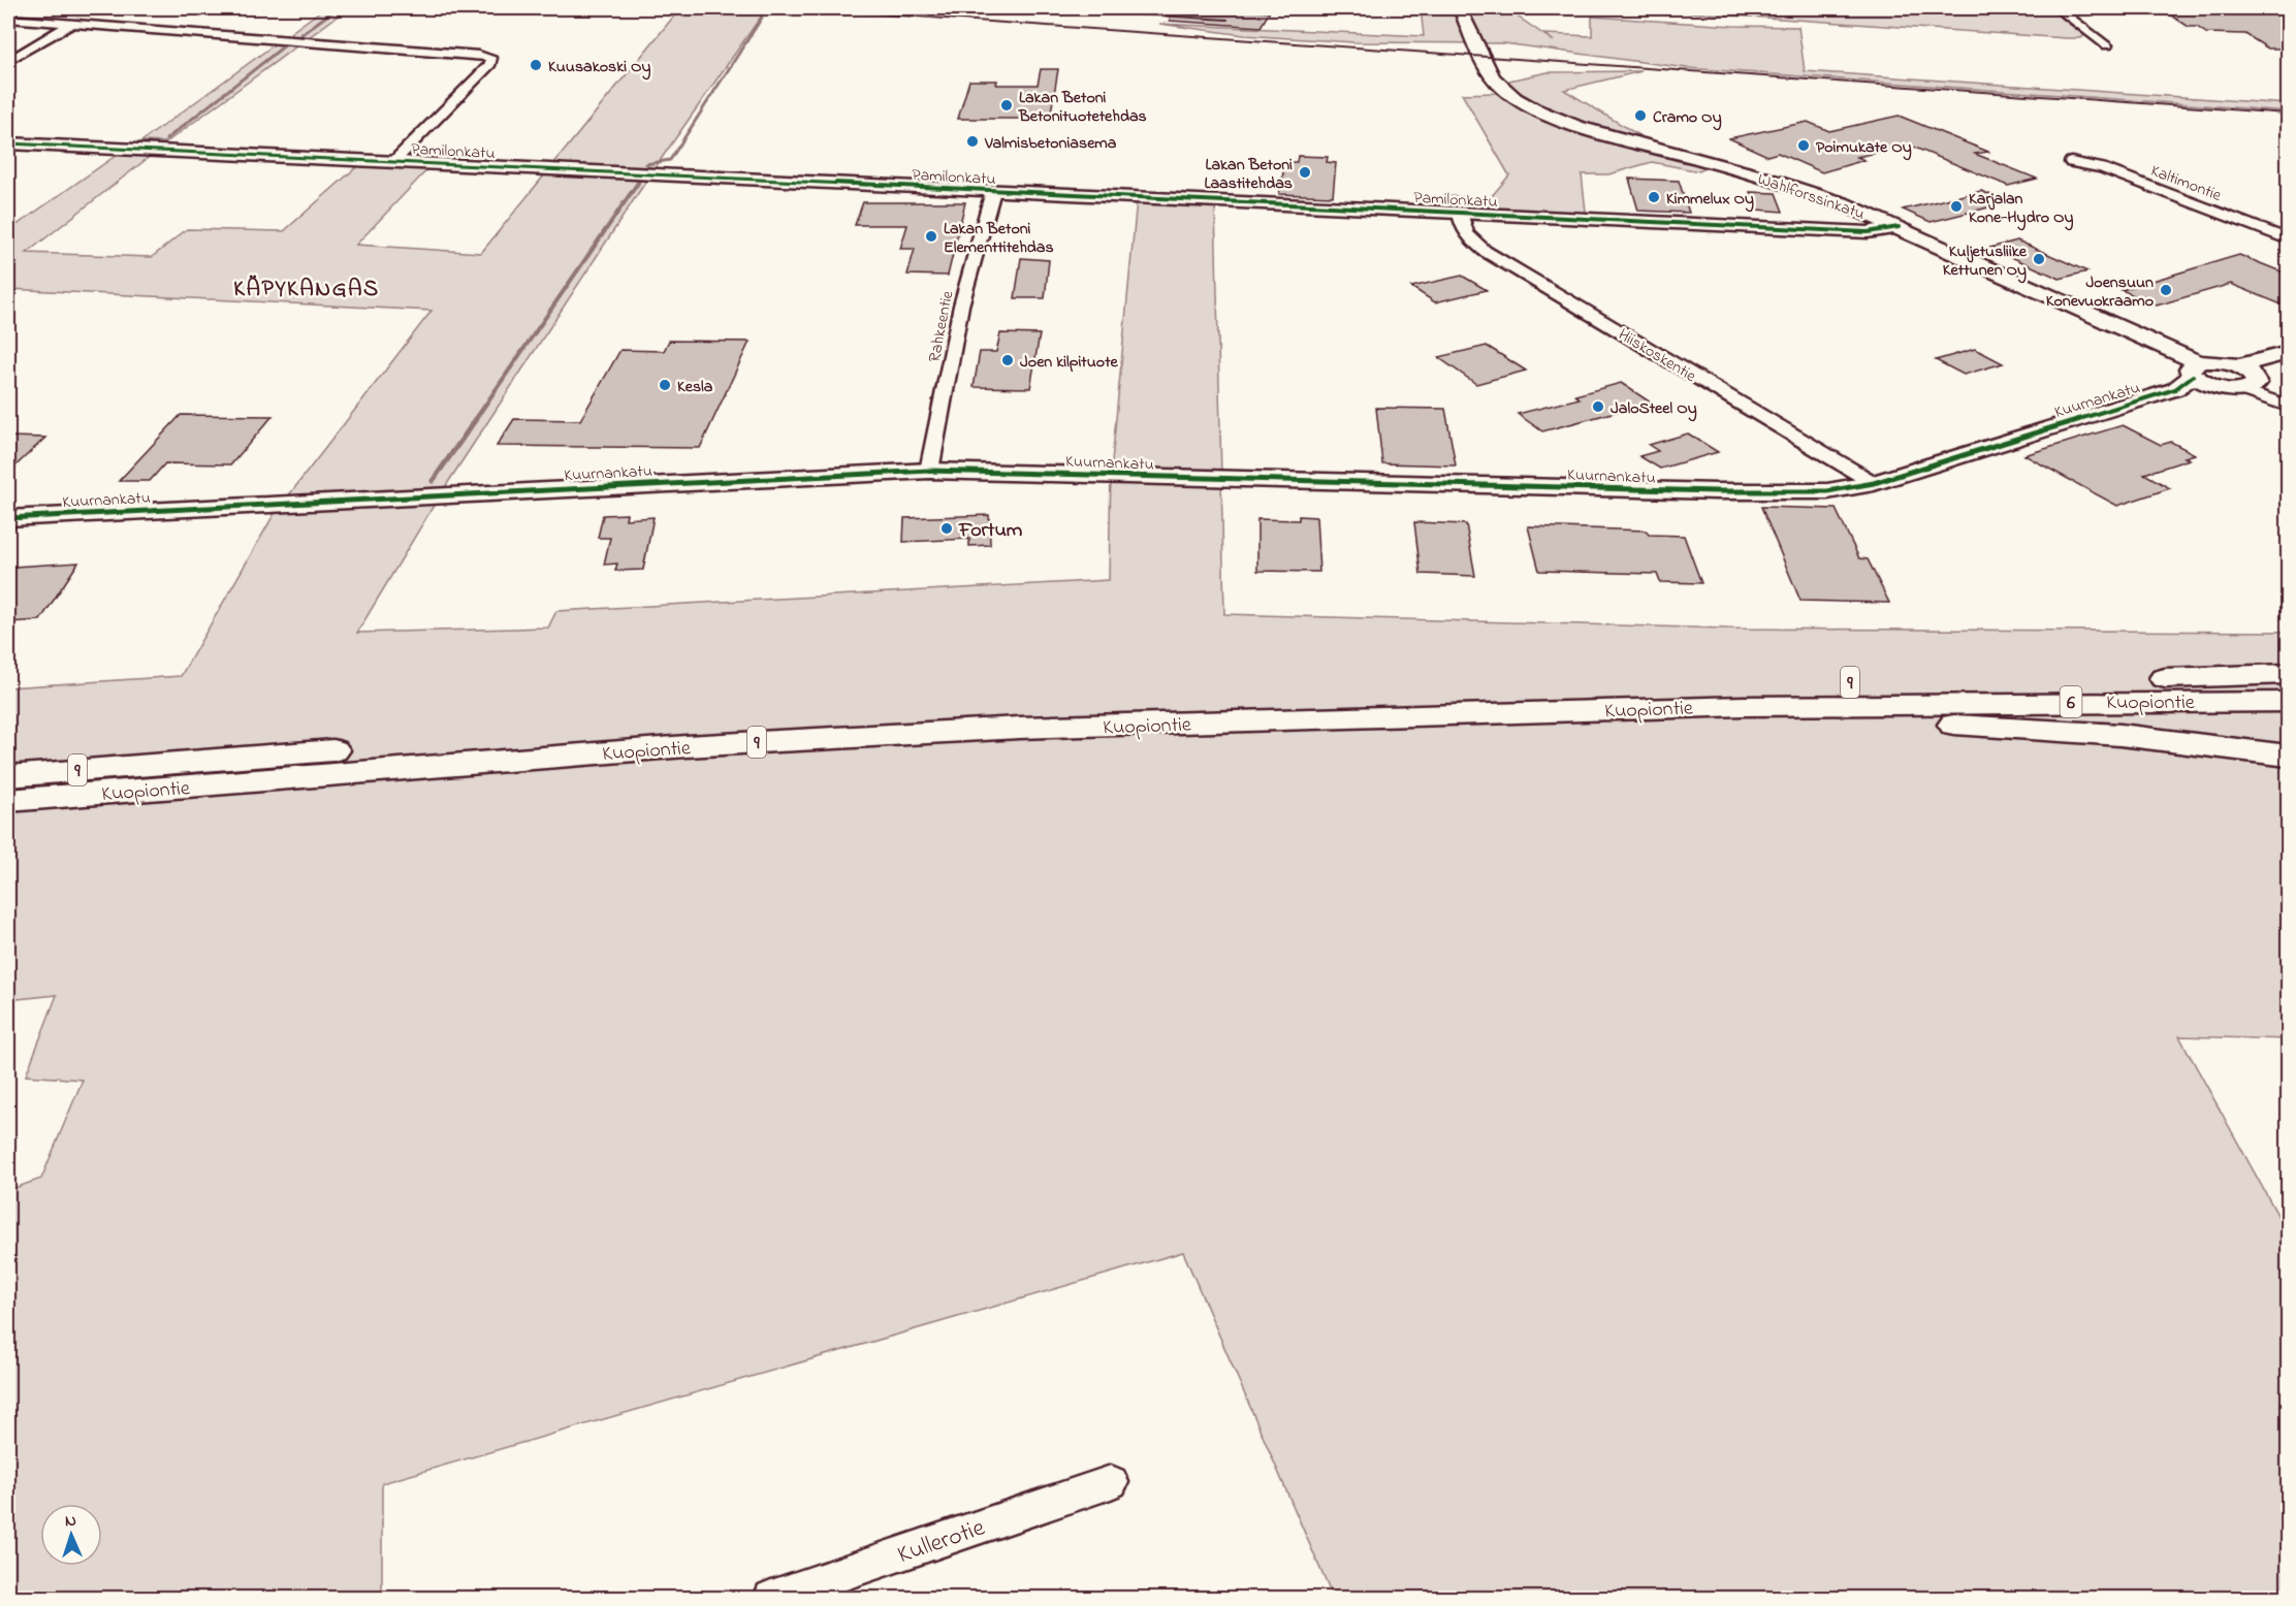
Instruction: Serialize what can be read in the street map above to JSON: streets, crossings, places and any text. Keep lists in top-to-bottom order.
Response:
{
  "streets": {
    "highway": ["9", "Kuopiontie", "6"],
    "street": [
      "Pamilonkatu",
      "Kaltimontie",
      "Wahlforssinkatu",
      "Rahkeentie",
      "Hiiskoskentie",
      "Kuurnankatu",
      "Kullerotie"
    ]
  },
  "crossings": [
    ["Pamilonkatu", "Wahlforssinkatu"],
    ["Pamilonkatu", "Rahkeentie"],
    ["Pamilonkatu", "Hiiskoskentie"],
    ["Wahlforssinkatu", "Kuurnankatu"],
    ["Rahkeentie", "Kuurnankatu"],
    ["Hiiskoskentie", "Kuurnankatu"]
  ],
  "districts": ["KÄPYKANGAS"],
  "places": [
    "Kuusakoski Oy",
    "Lakan Betoni Betonituotetehdas",
    "Cramo Oy",
    "Valmisbetoniasema",
    "Poimukate Oy",
    "Lakan Betoni Laastitehdas",
    "Kimmelux Oy",
    "Karjalan Kone-Hydro Oy",
    "Lakan Betoni Elementtitehdas",
    "Kuljetusliike Kettunen Oy",
    "Joensuun Konevuokraamo",
    "Joen kilpituote",
    "Kesla",
    "JaloSteel Oy",
    "Fortum"
  ],
  "north": "top"
}
